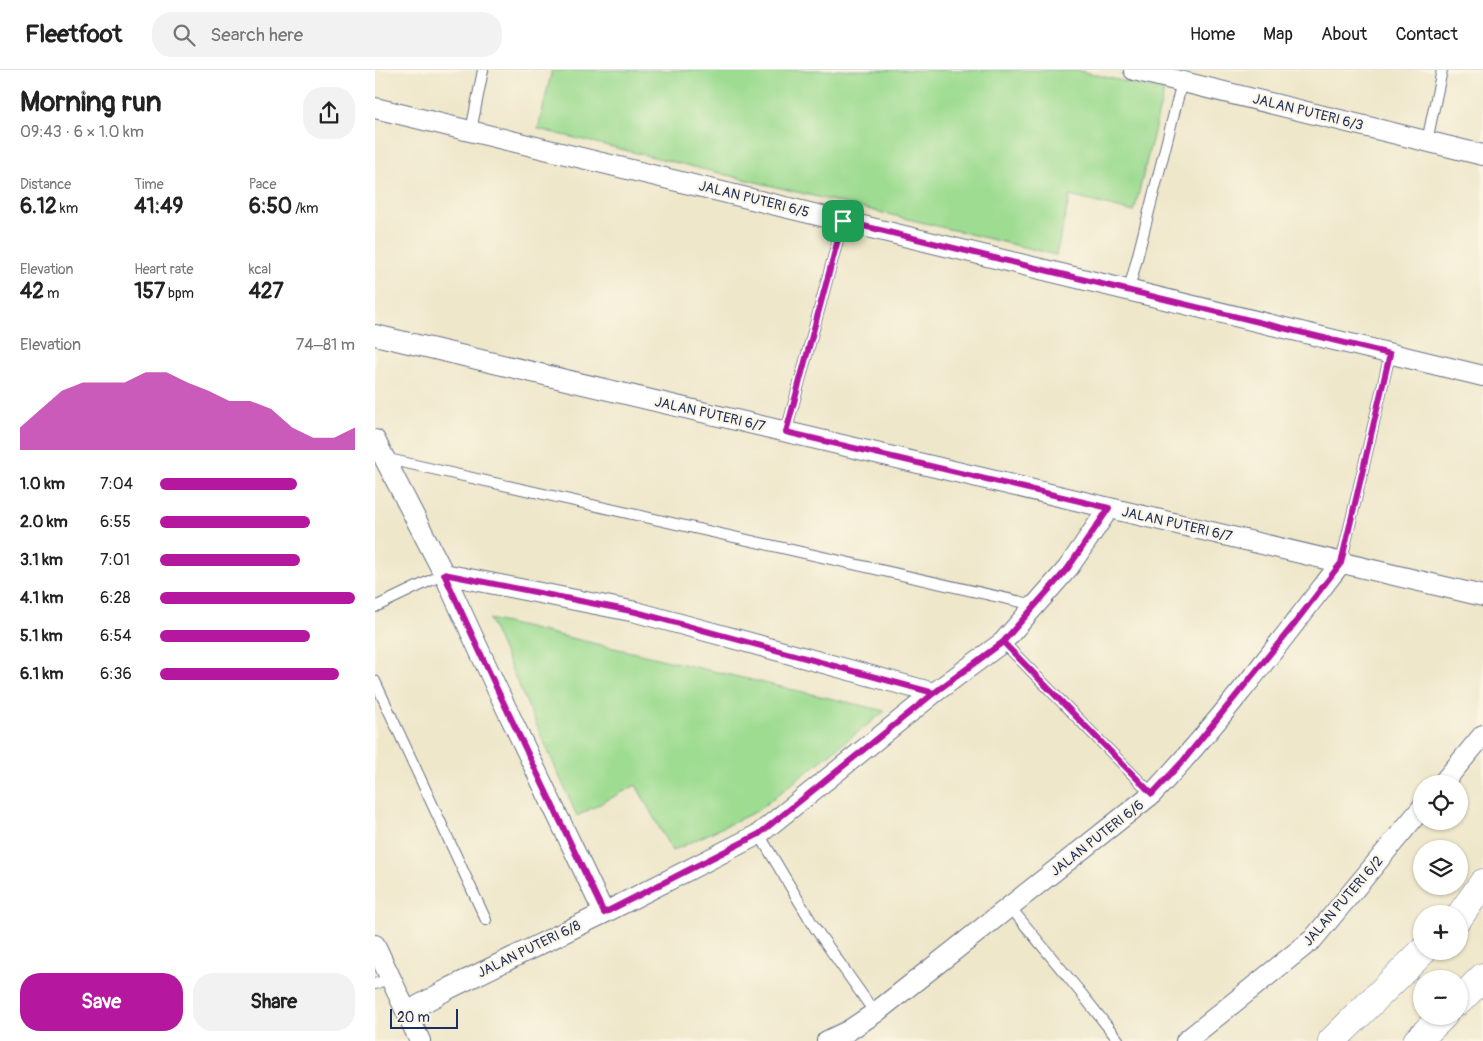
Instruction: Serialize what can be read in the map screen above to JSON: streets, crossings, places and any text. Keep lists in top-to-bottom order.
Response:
{
  "streets": {
    "street": [
      "JALAN PUTERI 6/3",
      "JALAN PUTERI 6/5",
      "JALAN PUTERI 6/7",
      "JALAN PUTERI 6/6",
      "JALAN PUTERI 6/2",
      "JALAN PUTERI 6/8"
    ]
  },
  "crossings": [
    ["JALAN PUTERI 6/7", "JALAN PUTERI 6/6"],
    ["JALAN PUTERI 6/7", "JALAN PUTERI 6/8"]
  ],
  "scale_bar": "20 m",
  "page": {
    "header": "Fleetfoot",
    "search": "Search here",
    "nav": [
      "Home",
      "Map",
      "About",
      "Contact"
    ],
    "heading": ["Morning run", "09:43 · 6 × 1.0 km"],
    "stats": [
      ["Distance", "6.12 km"],
      ["Time", "41:49"],
      ["Pace", "6:50 /km"],
      ["Elevation", "42 m"],
      ["Heart rate", "157 bpm"],
      ["kcal", "427"]
    ],
    "chart": ["Elevation", "74–81 m"],
    "list": [
      {
        "name": "1.0 km",
        "note": "7:04"
      },
      {
        "name": "2.0 km",
        "note": "6:55"
      },
      {
        "name": "3.1 km",
        "note": "7:01"
      },
      {
        "name": "4.1 km",
        "note": "6:28"
      },
      {
        "name": "5.1 km",
        "note": "6:54"
      },
      {
        "name": "6.1 km",
        "note": "6:36"
      }
    ],
    "map_buttons": ["+", "−"],
    "buttons": ["Save", "Share"],
    "scale": "20 m"
  }
}
